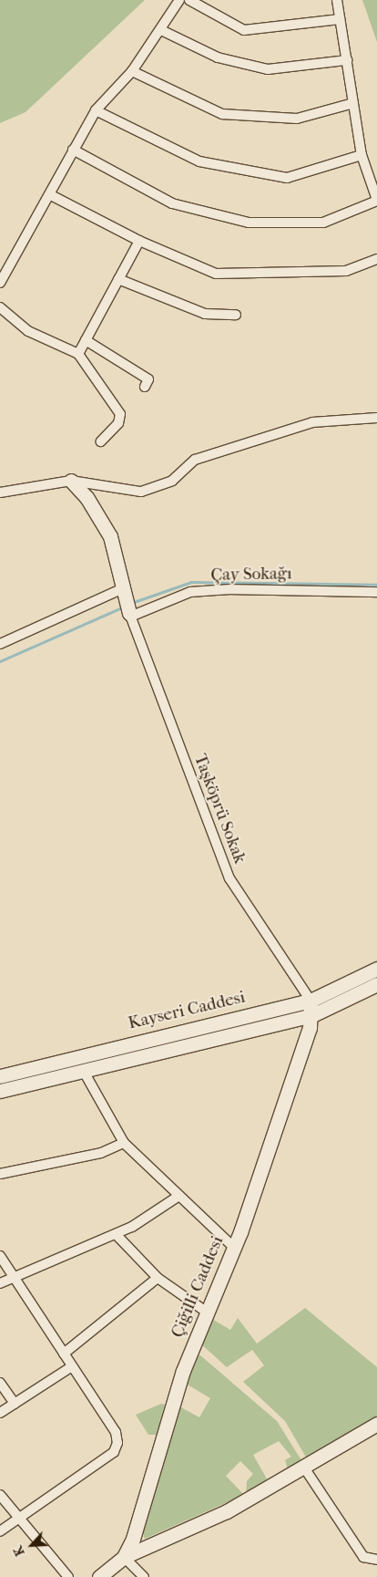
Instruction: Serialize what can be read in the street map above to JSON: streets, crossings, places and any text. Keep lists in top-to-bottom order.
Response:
{
  "streets": {
    "main road": ["Kayseri Caddesi", "Çiğilli Caddesi"],
    "street": ["Çay Sokağı", "Taşköprü Sokak"]
  },
  "crossings": [
    ["Çay Sokağı", "Taşköprü Sokak"],
    ["Taşköprü Sokak", "Kayseri Caddesi"],
    ["Taşköprü Sokak", "Çiğilli Caddesi"],
    ["Kayseri Caddesi", "Çiğilli Caddesi"]
  ],
  "north": "bottom left"
}
